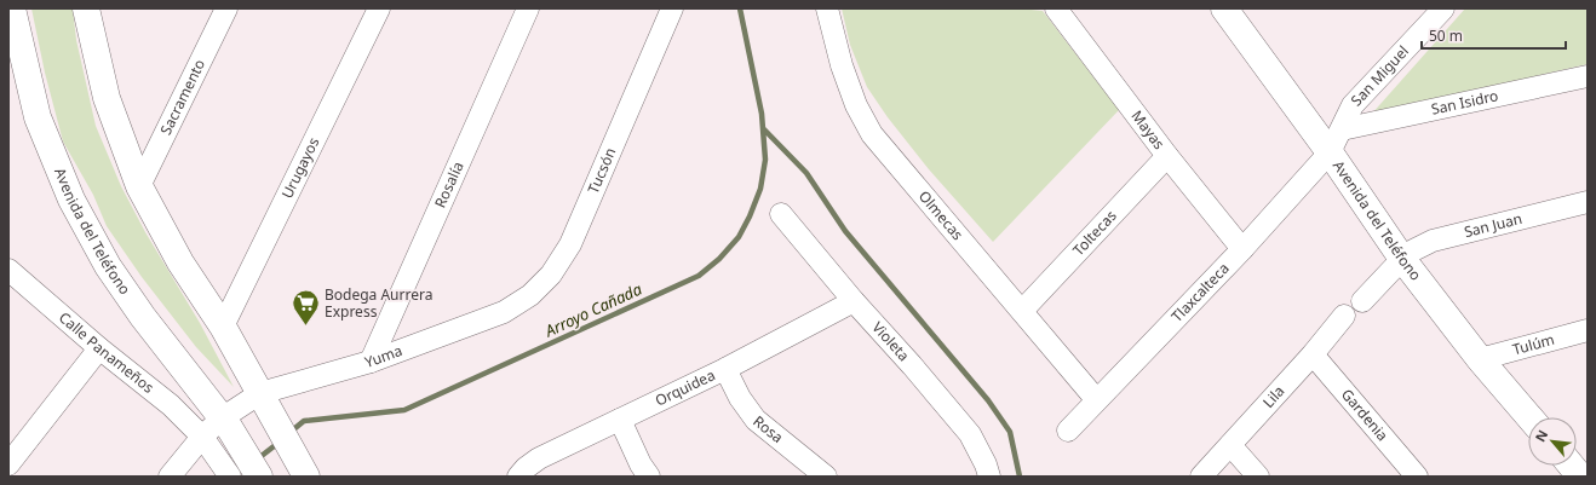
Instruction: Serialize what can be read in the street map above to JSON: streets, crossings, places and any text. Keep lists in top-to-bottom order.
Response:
{
  "streets": {
    "main road": ["Avenida del Teléfono"],
    "street": [
      "San Miguel",
      "Sacramento",
      "San Isidro",
      "Mayas",
      "Urugayos",
      "Tucsón",
      "Rosalía",
      "Olmecas",
      "San Juan",
      "Toltecas",
      "Tlaxcalteca",
      "Violeta",
      "Tulúm",
      "Calle Panameños",
      "Yuma",
      "Orquidea",
      "Lila",
      "Gardenia",
      "Rosa"
    ]
  },
  "crossings": [
    ["San Miguel", "San Isidro"],
    ["San Miguel", "Avenida del Teléfono"],
    ["San Miguel", "Tlaxcalteca"],
    ["San Isidro", "Avenida del Teléfono"],
    ["San Isidro", "Tlaxcalteca"],
    ["Mayas", "Toltecas"],
    ["Mayas", "Tlaxcalteca"],
    ["Tucsón", "Yuma"],
    ["Rosalía", "Yuma"],
    ["Olmecas", "Toltecas"],
    ["Olmecas", "Tlaxcalteca"],
    ["Avenida del Teléfono", "San Juan"],
    ["Avenida del Teléfono", "Tlaxcalteca"],
    ["Avenida del Teléfono", "Tulúm"],
    ["Avenida del Teléfono", "Yuma"],
    ["Violeta", "Orquidea"],
    ["Calle Panameños", "Yuma"],
    ["Orquidea", "Rosa"],
    ["Lila", "Gardenia"]
  ],
  "water": ["Arroyo Cañada"],
  "places": {
    "supermarket": ["Bodega Aurrera Express"]
  },
  "scale_bar": "50 m",
  "north": "top left"
}
